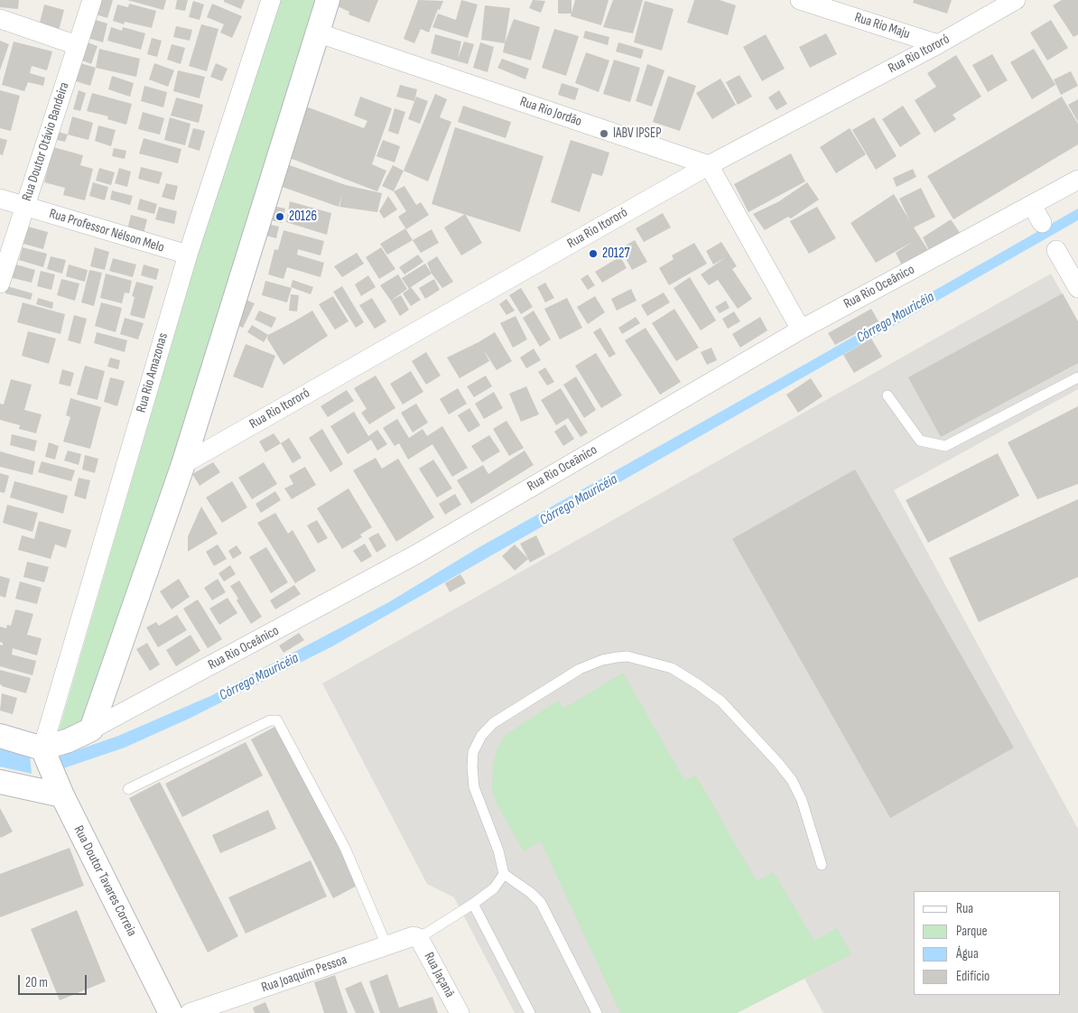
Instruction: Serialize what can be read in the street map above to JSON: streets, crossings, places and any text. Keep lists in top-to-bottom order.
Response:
{
  "streets": {
    "street": [
      "Rua Rio Maju",
      "Rua Rio Itororó",
      "Rua Rio Jordão",
      "Rua Doutor Otávio Bandeira",
      "Rua Professor Nélson Melo",
      "Rua Rio Oceânico",
      "Rua Rio Amazonas",
      "Rua Doutor Tavares Correia",
      "Rua Joaquim Pessoa",
      "Rua Jaçanã"
    ]
  },
  "crossings": [
    ["Rua Rio Maju", "Rua Rio Itororó"],
    ["Rua Rio Itororó", "Rua Rio Jordão"],
    ["Rua Doutor Otávio Bandeira", "Rua Professor Nélson Melo"],
    ["Rua Professor Nélson Melo", "Rua Rio Amazonas"],
    ["Rua Rio Oceânico", "Rua Rio Amazonas"],
    ["Rua Rio Oceânico", "Rua Doutor Tavares Correia"],
    ["Rua Rio Amazonas", "Rua Doutor Tavares Correia"],
    ["Rua Joaquim Pessoa", "Rua Jaçanã"]
  ],
  "water": ["Córrego Mauricéia"],
  "places": ["IABV IPSEP", "20126", "20127"],
  "legend": [
    "Rua",
    "Parque",
    "Água",
    "Edifício"
  ],
  "scale_bar": "20 m"
}
